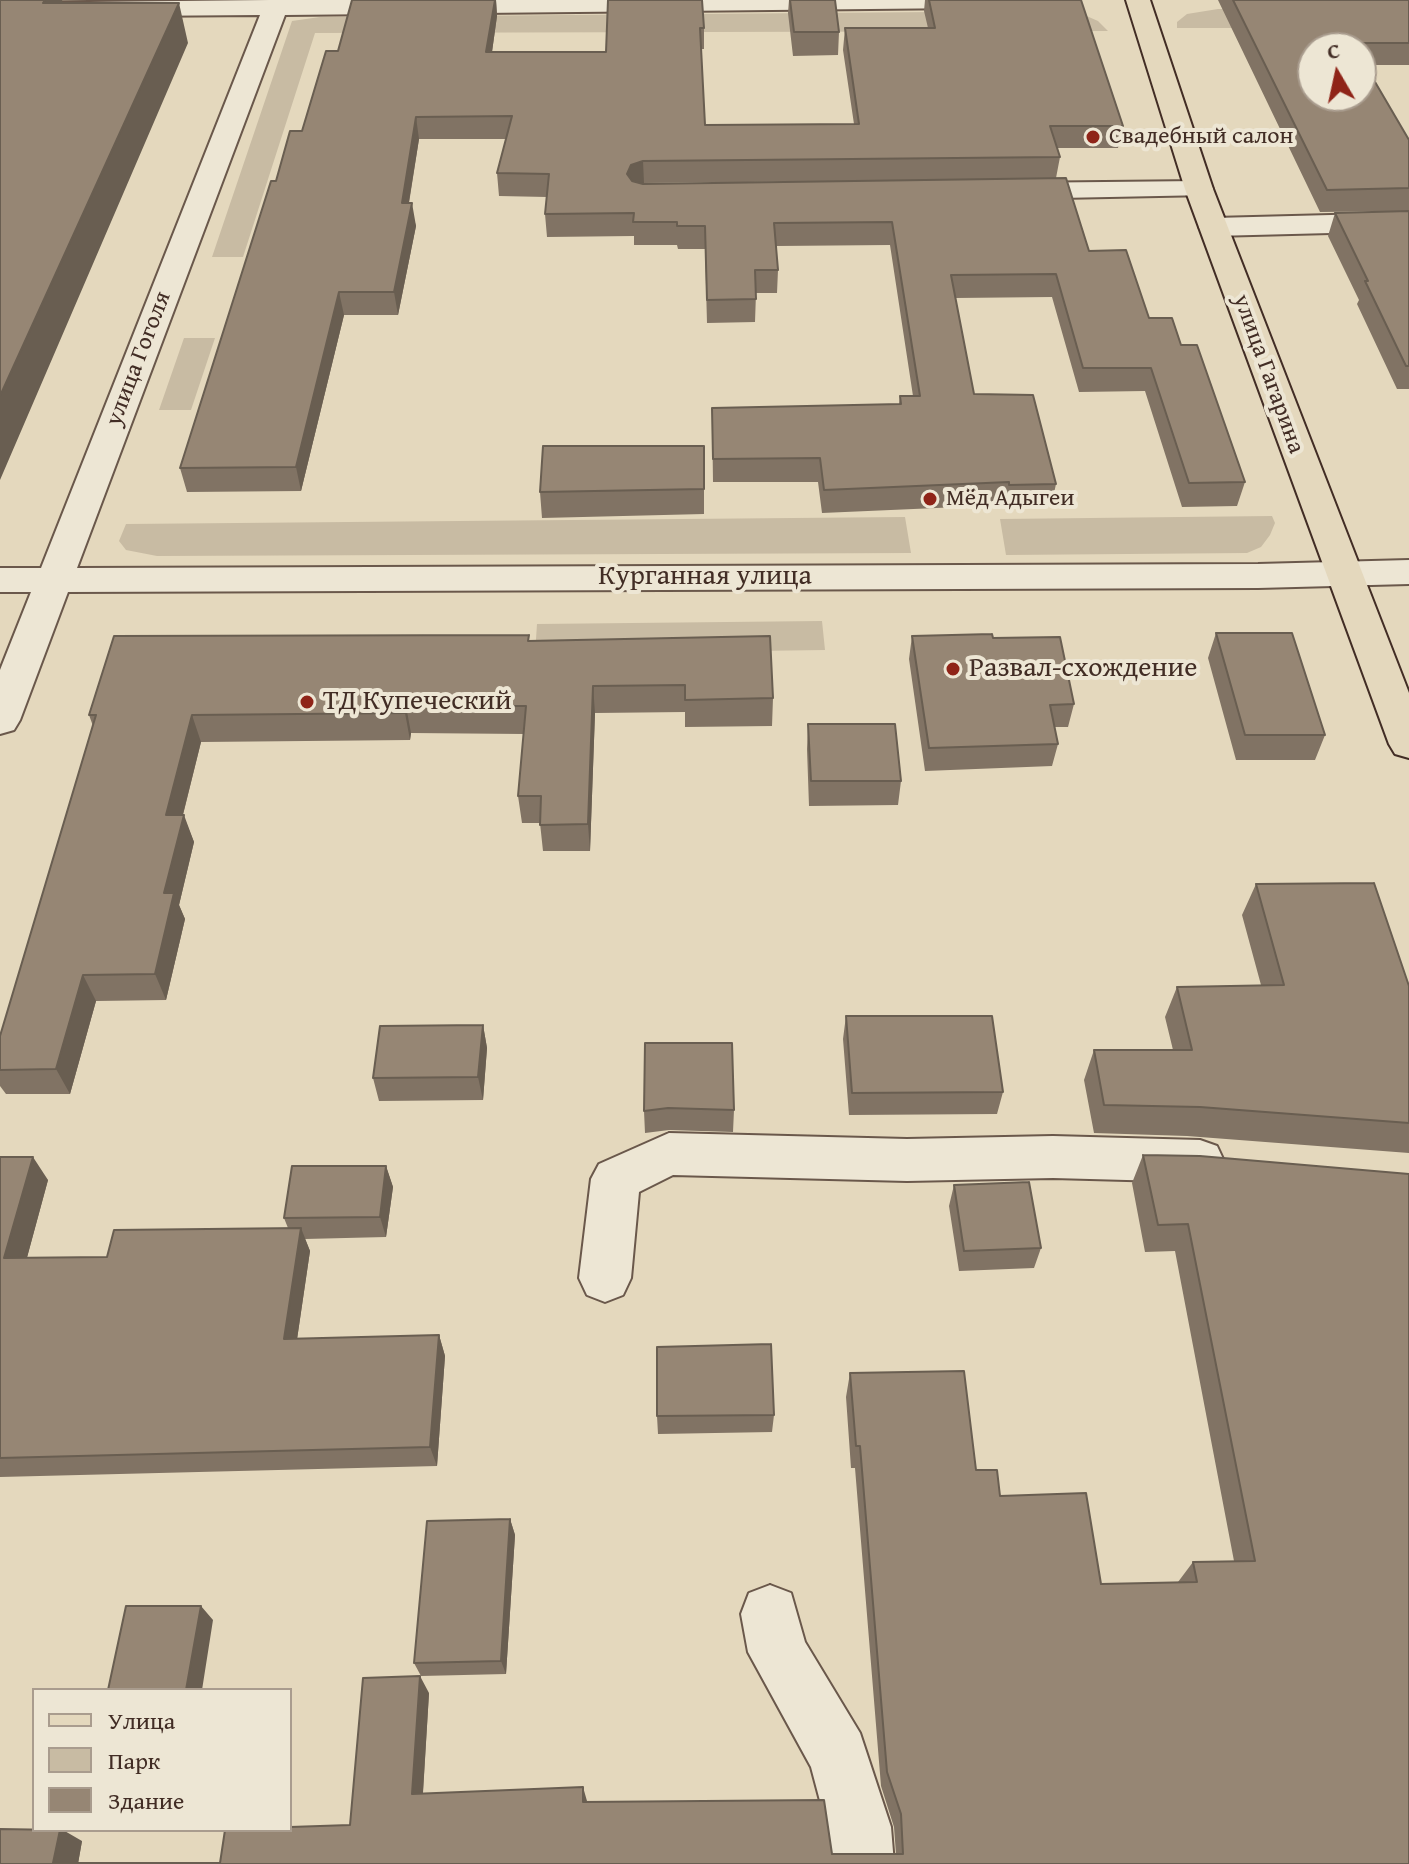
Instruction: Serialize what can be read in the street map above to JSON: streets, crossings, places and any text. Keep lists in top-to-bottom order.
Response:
{
  "streets": {
    "main road": ["улица Гагарина"],
    "street": ["улица Гоголя", "Курганная улица"]
  },
  "crossings": [
    ["улица Гоголя", "Курганная улица"],
    ["улица Гагарина", "Курганная улица"]
  ],
  "places": [
    "Свадебный салон",
    "Мёд Адыгеи",
    "Развал-схождение",
    "ТД Купеческий"
  ],
  "legend": ["Улица", "Парк", "Здание"],
  "north": "top"
}
